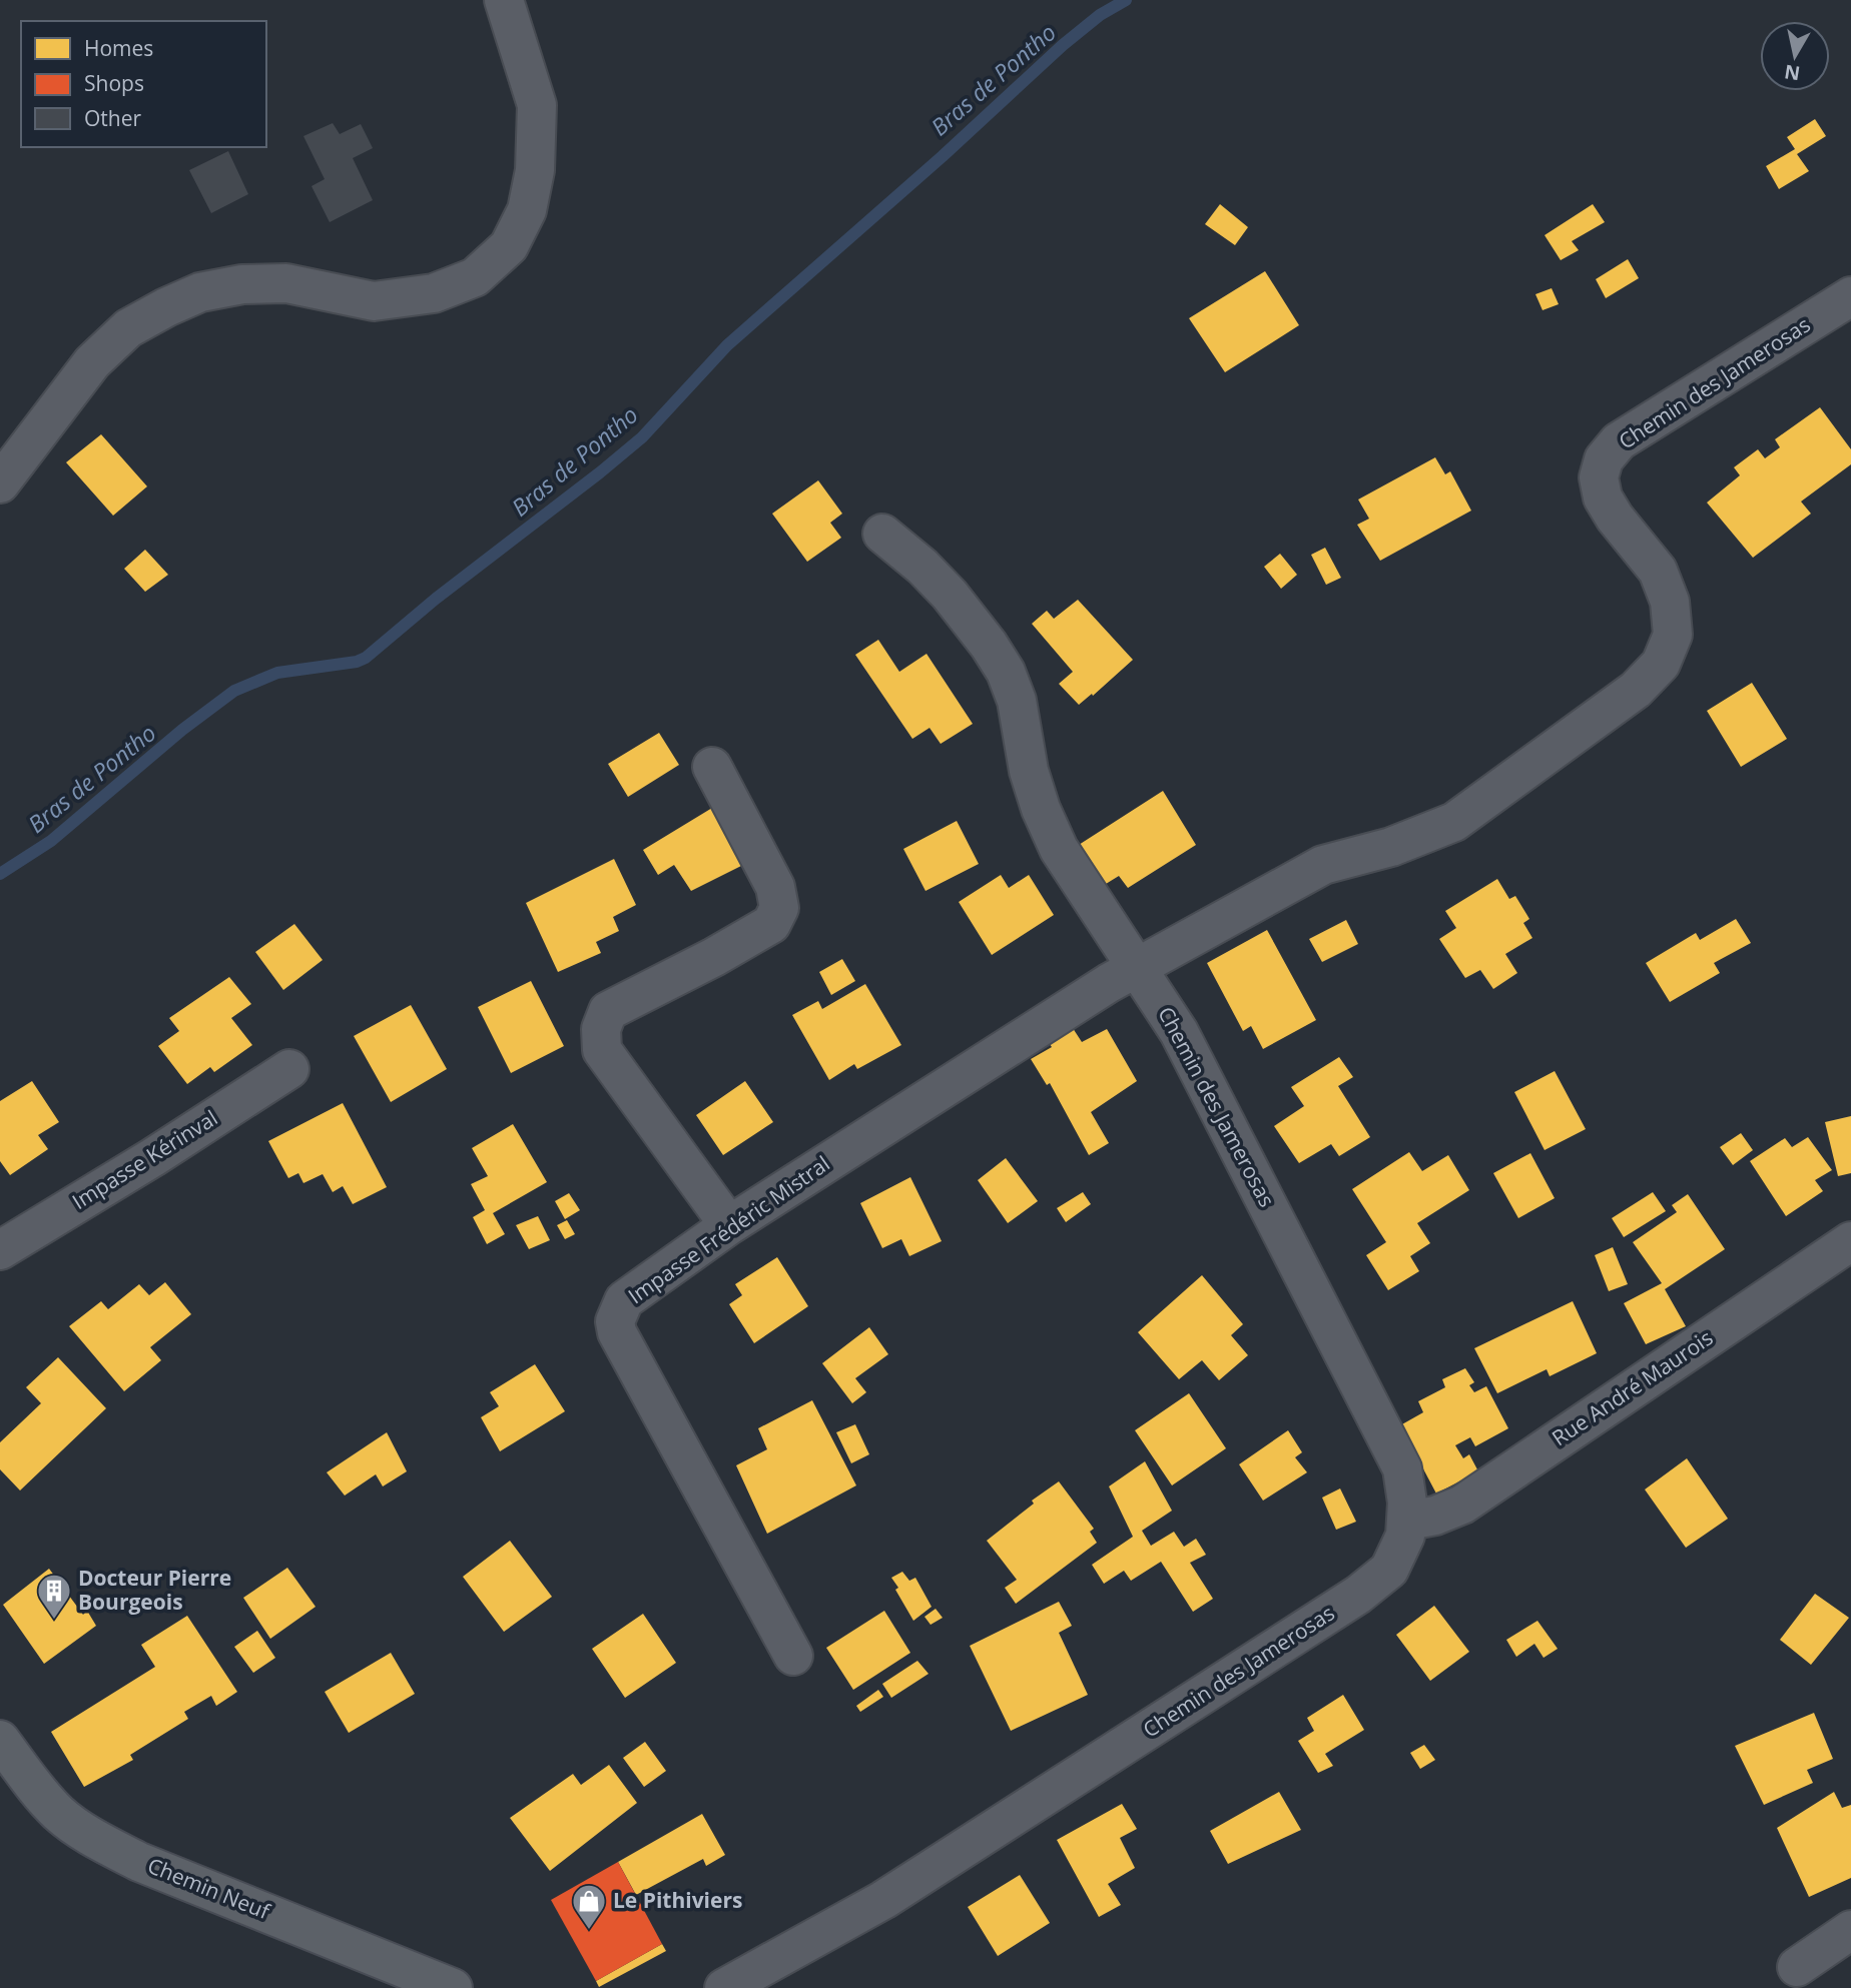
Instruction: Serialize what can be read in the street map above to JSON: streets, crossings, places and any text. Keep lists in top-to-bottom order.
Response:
{
  "streets": {
    "main road": ["Chemin Neuf"],
    "street": [
      "Chemin des Jamerosas",
      "Impasse Kérinval",
      "Impasse Frédéric Mistral",
      "Rue André Maurois"
    ]
  },
  "crossings": [
    ["Chemin des Jamerosas", "Impasse Frédéric Mistral"],
    ["Chemin des Jamerosas", "Rue André Maurois"]
  ],
  "water": ["Bras de Pontho"],
  "places": {
    "building": ["Docteur Pierre Bourgeois"],
    "shop": ["Le Pithiviers"]
  },
  "legend": ["Homes", "Shops", "Other"],
  "north": "bottom"
}
